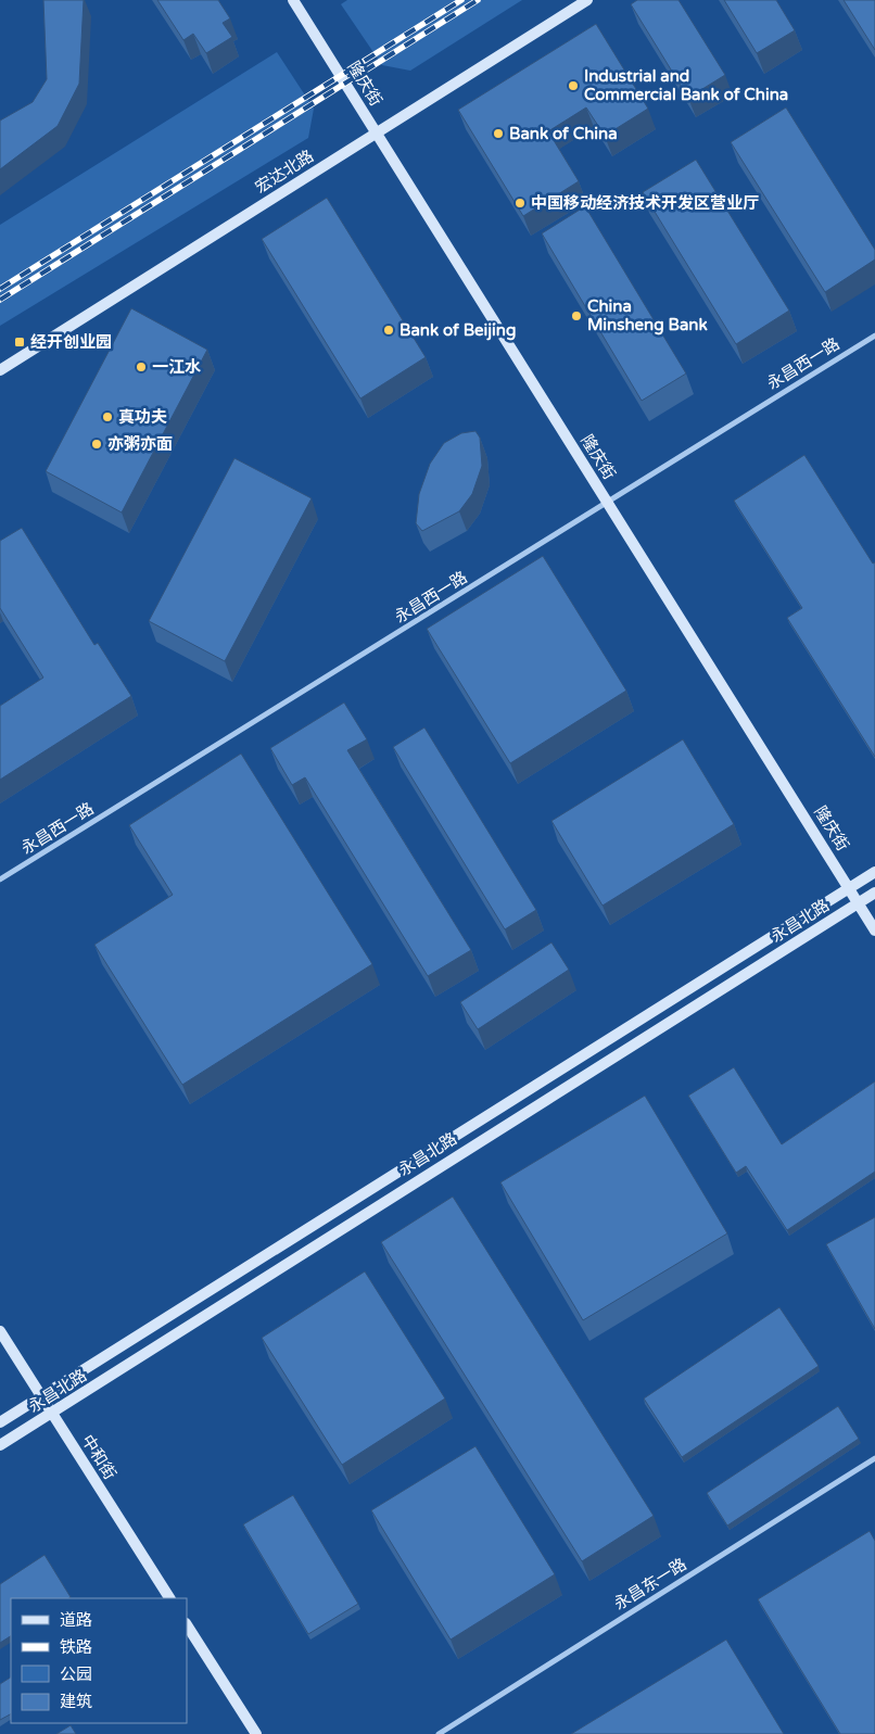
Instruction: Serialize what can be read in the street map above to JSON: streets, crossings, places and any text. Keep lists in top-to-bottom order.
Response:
{
  "streets": {
    "street": [
      "隆庆街",
      "宏达北路",
      "永昌西一路",
      "永昌北路",
      "中和街",
      "永昌东一路"
    ]
  },
  "crossings": [
    ["隆庆街", "宏达北路"],
    ["隆庆街", "永昌西一路"],
    ["隆庆街", "永昌北路"],
    ["永昌北路", "中和街"]
  ],
  "places": {
    "other": [
      "Industrial and Commercial Bank of China",
      "Bank of China",
      "中国移动经济技术开发区营业厅",
      "China Minsheng Bank",
      "Bank of Beijing",
      "一江水",
      "真功夫",
      "亦粥亦面"
    ],
    "transit": ["经开创业园"]
  },
  "legend": [
    "道路",
    "铁路",
    "公园",
    "建筑"
  ]
}
